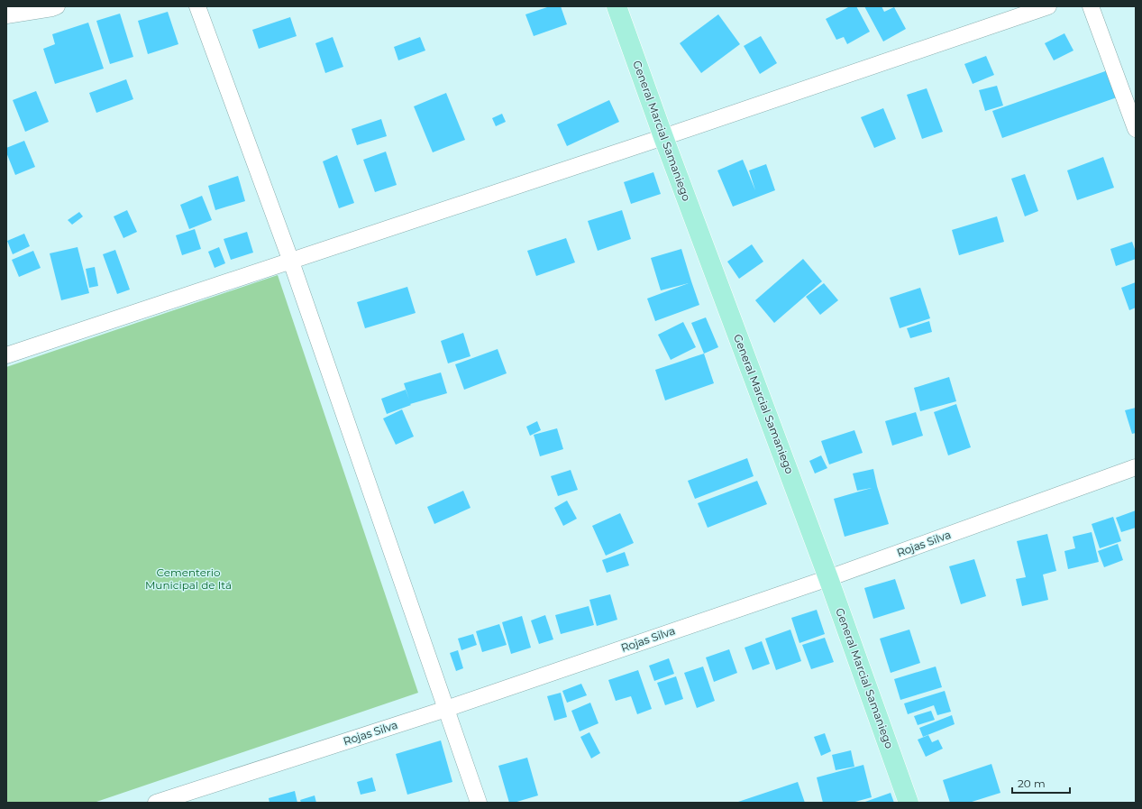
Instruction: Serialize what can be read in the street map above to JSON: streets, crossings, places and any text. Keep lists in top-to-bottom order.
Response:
{
  "streets": {
    "main road": ["General Marcial Samaniego"],
    "street": ["Rojas Silva"]
  },
  "crossings": [
    ["General Marcial Samaniego", "Rojas Silva"]
  ],
  "parks": ["Cementerio Municipal de Itá"],
  "scale_bar": "20 m"
}
